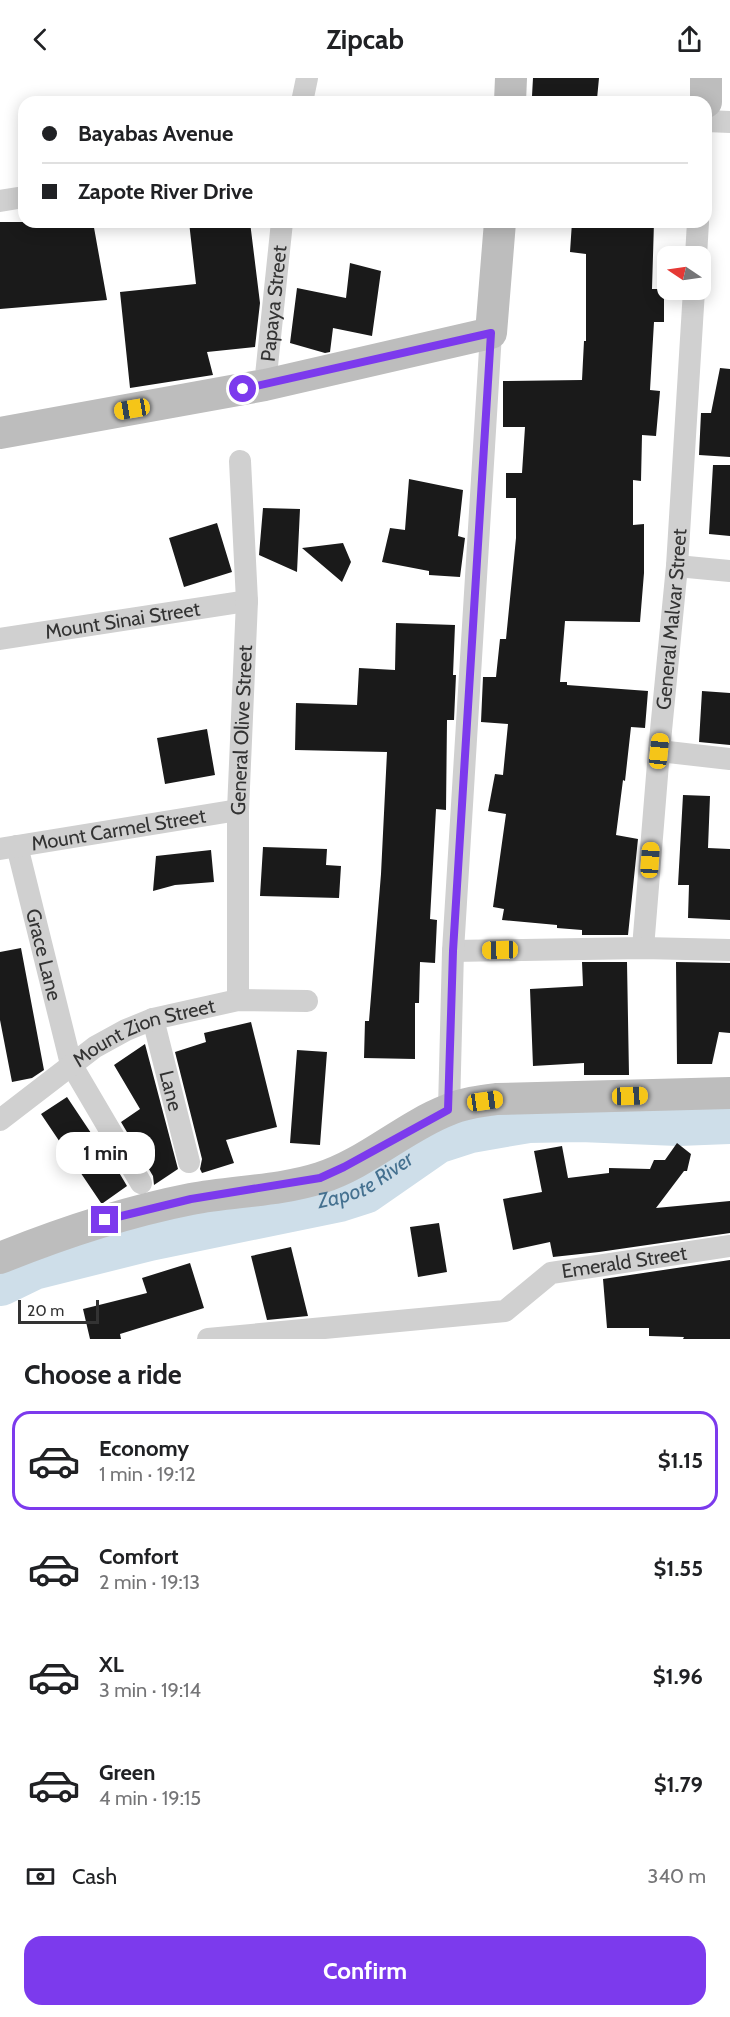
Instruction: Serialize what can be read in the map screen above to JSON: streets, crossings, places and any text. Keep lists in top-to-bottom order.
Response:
{
  "streets": {
    "street": [
      "Papaya Street",
      "General Malvar Street",
      "Mount Sinai Street",
      "General Olive Street",
      "Mount Carmel Street",
      "Grace Lane",
      "Mount Zion Street",
      "Lane",
      "Emerald Street"
    ]
  },
  "crossings": [
    ["Mount Sinai Street", "General Olive Street"],
    ["General Olive Street", "Mount Carmel Street"],
    ["General Olive Street", "Mount Zion Street"],
    ["Mount Carmel Street", "Grace Lane"],
    ["Grace Lane", "Mount Zion Street"],
    ["Mount Zion Street", "Lane"]
  ],
  "water": ["Zapote River"],
  "scale_bar": "20 m",
  "north": "left",
  "page": {
    "header": "Zipcab",
    "banner": ["Bayabas Avenue", "Zapote River Drive"],
    "bubble": "1 min",
    "scale": "20 m",
    "heading": "Choose a ride",
    "list": [
      {
        "name": "Economy",
        "note": "1 min · 19:12",
        "value": "$1.15"
      },
      {
        "name": "Comfort",
        "note": "2 min · 19:13",
        "value": "$1.55"
      },
      {
        "name": "XL",
        "note": "3 min · 19:14",
        "value": "$1.96"
      },
      {
        "name": "Green",
        "note": "4 min · 19:15",
        "value": "$1.79"
      }
    ],
    "pay": ["Cash", "340 m"],
    "buttons": "Confirm"
  }
}
